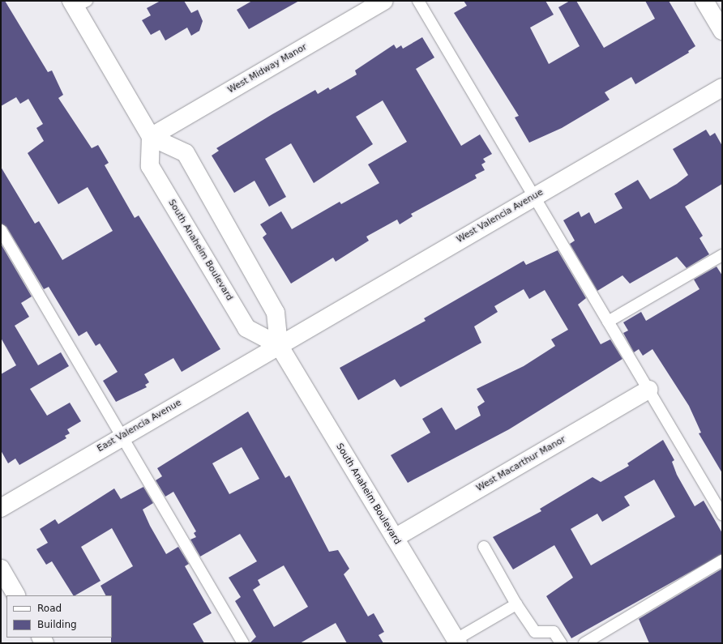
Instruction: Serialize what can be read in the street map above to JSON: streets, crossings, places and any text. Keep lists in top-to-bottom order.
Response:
{
  "streets": {
    "street": [
      "West Midway Manor",
      "West Valencia Avenue",
      "South Anaheim Boulevard",
      "East Valencia Avenue",
      "West Macarthur Manor"
    ]
  },
  "crossings": [
    ["West Midway Manor", "South Anaheim Boulevard"],
    ["West Valencia Avenue", "South Anaheim Boulevard"],
    ["West Valencia Avenue", "East Valencia Avenue"],
    ["South Anaheim Boulevard", "East Valencia Avenue"],
    ["South Anaheim Boulevard", "West Macarthur Manor"]
  ],
  "legend": ["Road", "Building"]
}
